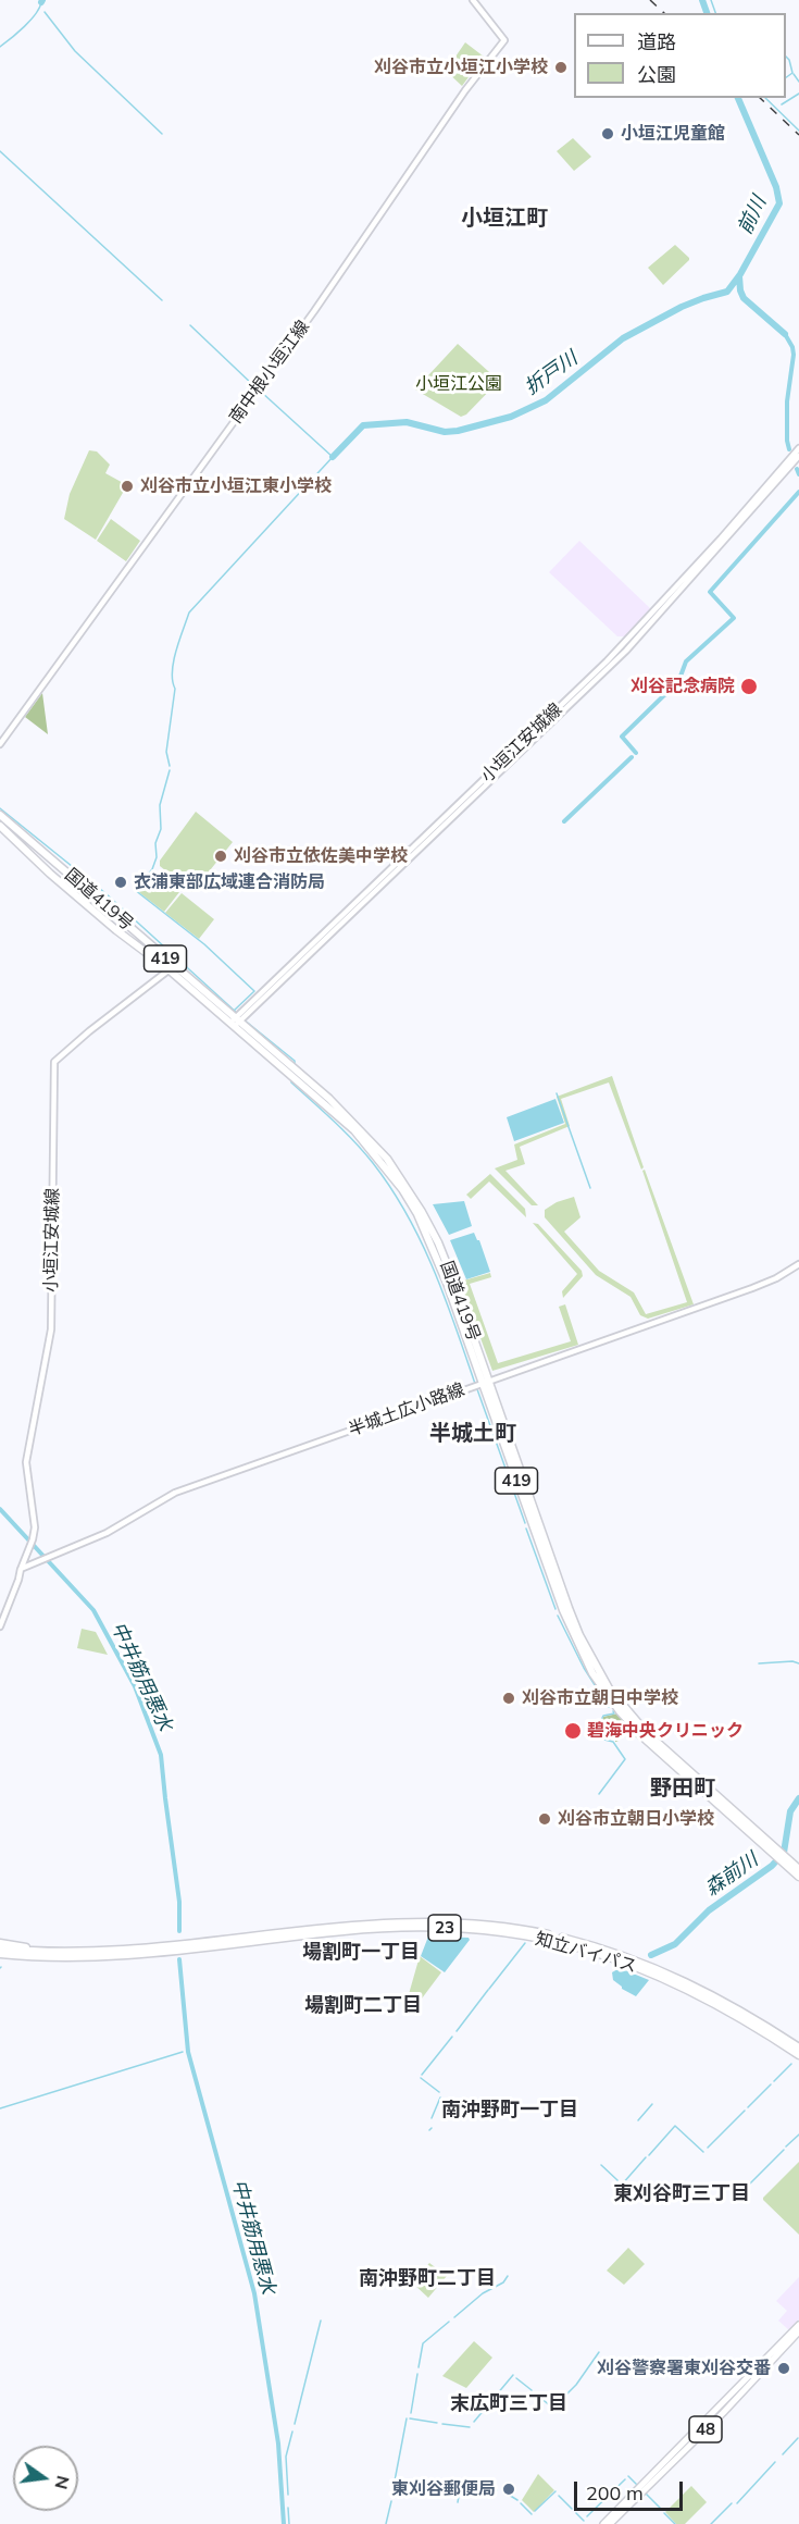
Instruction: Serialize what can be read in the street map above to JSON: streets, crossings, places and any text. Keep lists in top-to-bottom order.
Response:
{
  "streets": {
    "highway": [
      "国道419号",
      "419",
      "23",
      "知立バイパス"
    ],
    "main road": [
      "南中根小垣江線",
      "小垣江安城線",
      "半城土広小路線",
      "48"
    ]
  },
  "crossings": [
    ["小垣江安城線", "国道419号"],
    ["小垣江安城線", "半城土広小路線"],
    ["国道419号", "半城土広小路線"],
    ["23", "知立バイパス"]
  ],
  "districts": [
    "小垣江町",
    "半城土町",
    "野田町",
    "場割町一丁目",
    "場割町二丁目",
    "南沖野町一丁目",
    "東刈谷町三丁目",
    "南沖野町二丁目",
    "末広町三丁目"
  ],
  "water": [
    "前川",
    "折戸川",
    "中井筋用悪水",
    "森前川"
  ],
  "parks": ["小垣江公園"],
  "places": [
    "刈谷市立小垣江小学校",
    "小垣江児童館",
    "刈谷市立小垣江東小学校",
    "刈谷記念病院",
    "刈谷市立依佐美中学校",
    "衣浦東部広域連合消防局",
    "刈谷市立朝日中学校",
    "碧海中央クリニック",
    "刈谷市立朝日小学校",
    "刈谷警察署東刈谷交番",
    "東刈谷郵便局"
  ],
  "legend": ["道路", "公園"],
  "scale_bar": "200 m",
  "north": "right"
}
